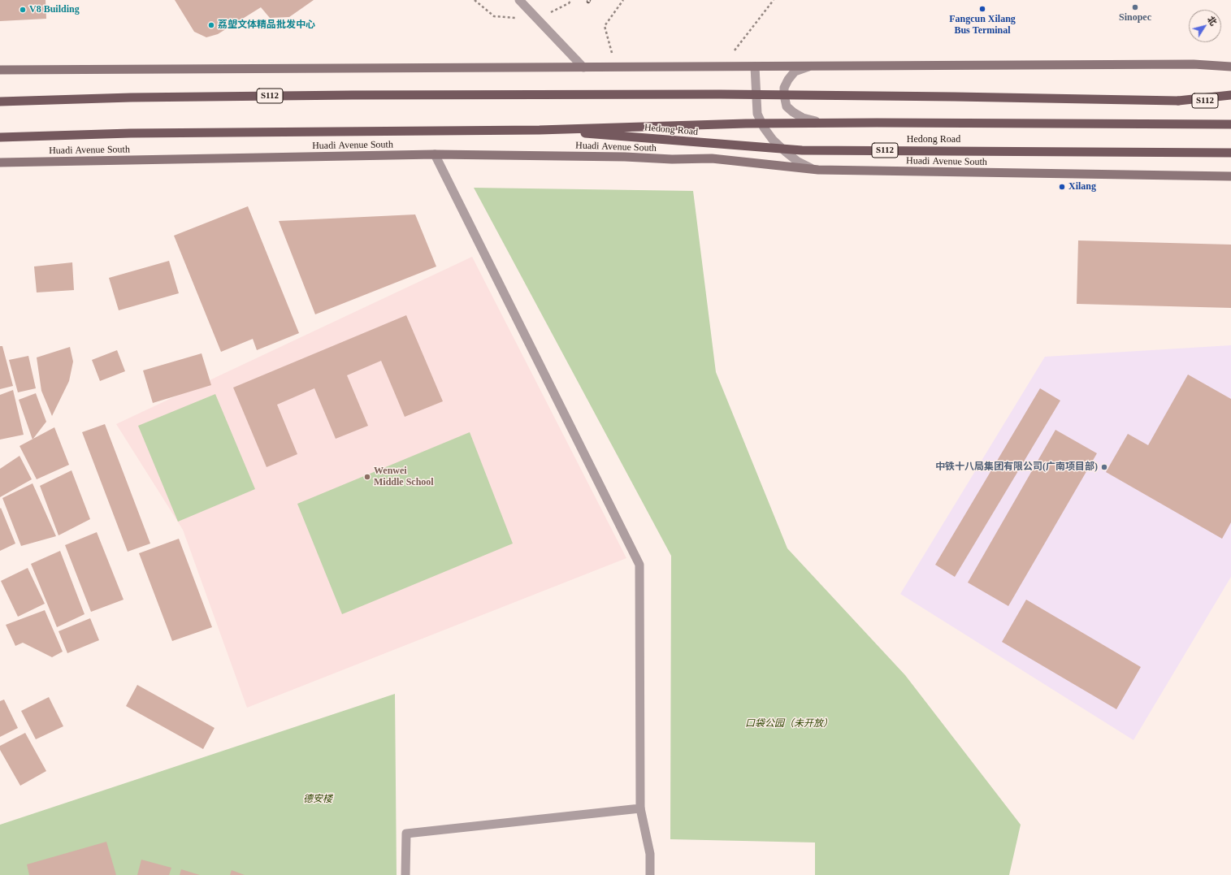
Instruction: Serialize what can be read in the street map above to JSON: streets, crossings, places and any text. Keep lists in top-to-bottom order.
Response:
{
  "streets": {
    "main road": ["S112", "Hedong Road", "Huadi Avenue South"]
  },
  "crossings": [
    ["Hedong Road", "Huadi Avenue South"]
  ],
  "parks": ["口袋公园（未开放）", "德安楼"],
  "places": [
    "Sinopec",
    "Fangcun Xilang Bus Terminal",
    "V8 Building",
    "荔塱文体精品批发中心",
    "Xilang",
    "中铁十八局集团有限公司(广南项目部)",
    "Wenwei Middle School"
  ],
  "north": "top right"
}
